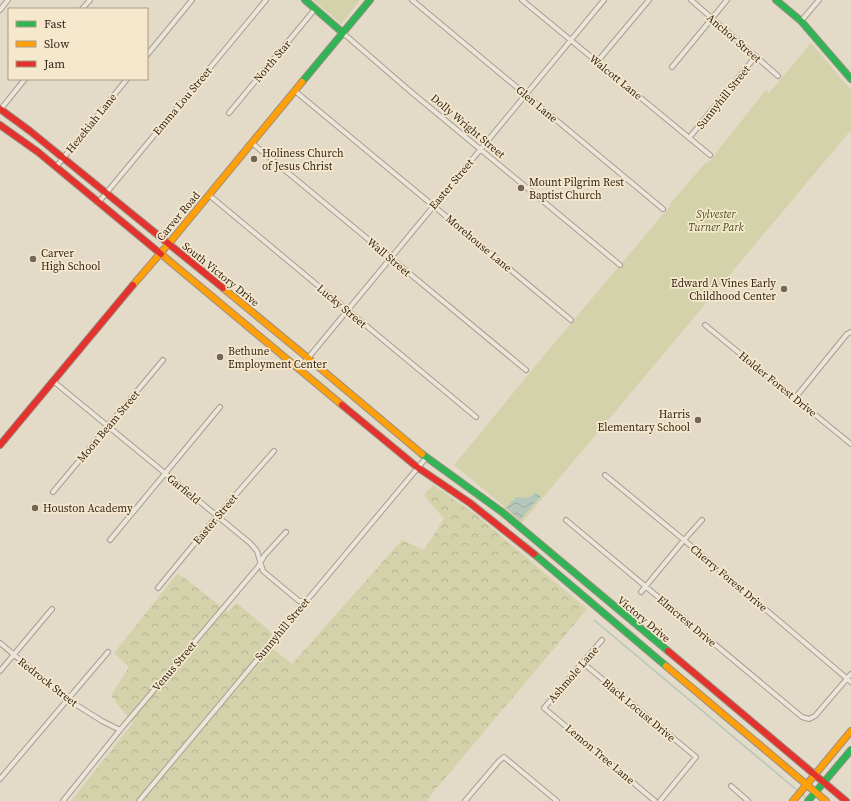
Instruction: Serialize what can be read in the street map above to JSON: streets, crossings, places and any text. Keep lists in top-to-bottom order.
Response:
{
  "streets": {
    "main road": [
      "Dolly Wright Street",
      "Carver Road",
      "South Victory Drive",
      "Victory Drive"
    ],
    "street": [
      "Anchor Street",
      "North Star",
      "Walcott Lane",
      "Sunnyhill Street",
      "Emma Lou Street",
      "Glen Lane",
      "Hezekiah Lane",
      "Easter Street",
      "Morehouse Lane",
      "Wall Street",
      "Lucky Street",
      "Holder Forest Drive",
      "Moon Beam Street",
      "Garfield",
      "Cherry Forest Drive",
      "Elmcrest Drive",
      "Venus Street",
      "Ashmole Lane",
      "Redrock Street",
      "Black Locust Drive",
      "Lemon Tree Lane"
    ]
  },
  "crossings": [
    ["Anchor Street", "Sunnyhill Street"],
    ["North Star", "Dolly Wright Street"],
    ["Walcott Lane", "Sunnyhill Street"],
    ["Walcott Lane", "Easter Street"],
    ["Sunnyhill Street", "South Victory Drive"],
    ["Sunnyhill Street", "Garfield"],
    ["Sunnyhill Street", "Victory Drive"],
    ["Emma Lou Street", "South Victory Drive"],
    ["Glen Lane", "Easter Street"],
    ["Hezekiah Lane", "South Victory Drive"],
    ["Dolly Wright Street", "Easter Street"],
    ["Dolly Wright Street", "Carver Road"],
    ["Easter Street", "Morehouse Lane"],
    ["Easter Street", "Wall Street"],
    ["Easter Street", "South Victory Drive"],
    ["Easter Street", "Lucky Street"],
    ["Easter Street", "Garfield"],
    ["Carver Road", "Morehouse Lane"],
    ["Carver Road", "Wall Street"],
    ["Carver Road", "South Victory Drive"],
    ["Carver Road", "Lucky Street"],
    ["Carver Road", "Garfield"],
    ["South Victory Drive", "Victory Drive"],
    ["Moon Beam Street", "Garfield"],
    ["Garfield", "Venus Street"],
    ["Cherry Forest Drive", "Elmcrest Drive"],
    ["Venus Street", "Redrock Street"],
    ["Ashmole Lane", "Black Locust Drive"],
    ["Ashmole Lane", "Lemon Tree Lane"]
  ],
  "parks": ["Sylvester Turner Park"],
  "places": [
    "Holiness Church of Jesus Christ",
    "Mount Pilgrim Rest Baptist Church",
    "Carver High School",
    "Edward A Vines Early Childhood Center",
    "Bethune Employment Center",
    "Harris Elementary School",
    "Houston Academy"
  ],
  "legend": ["Fast", "Slow", "Jam"]
}
